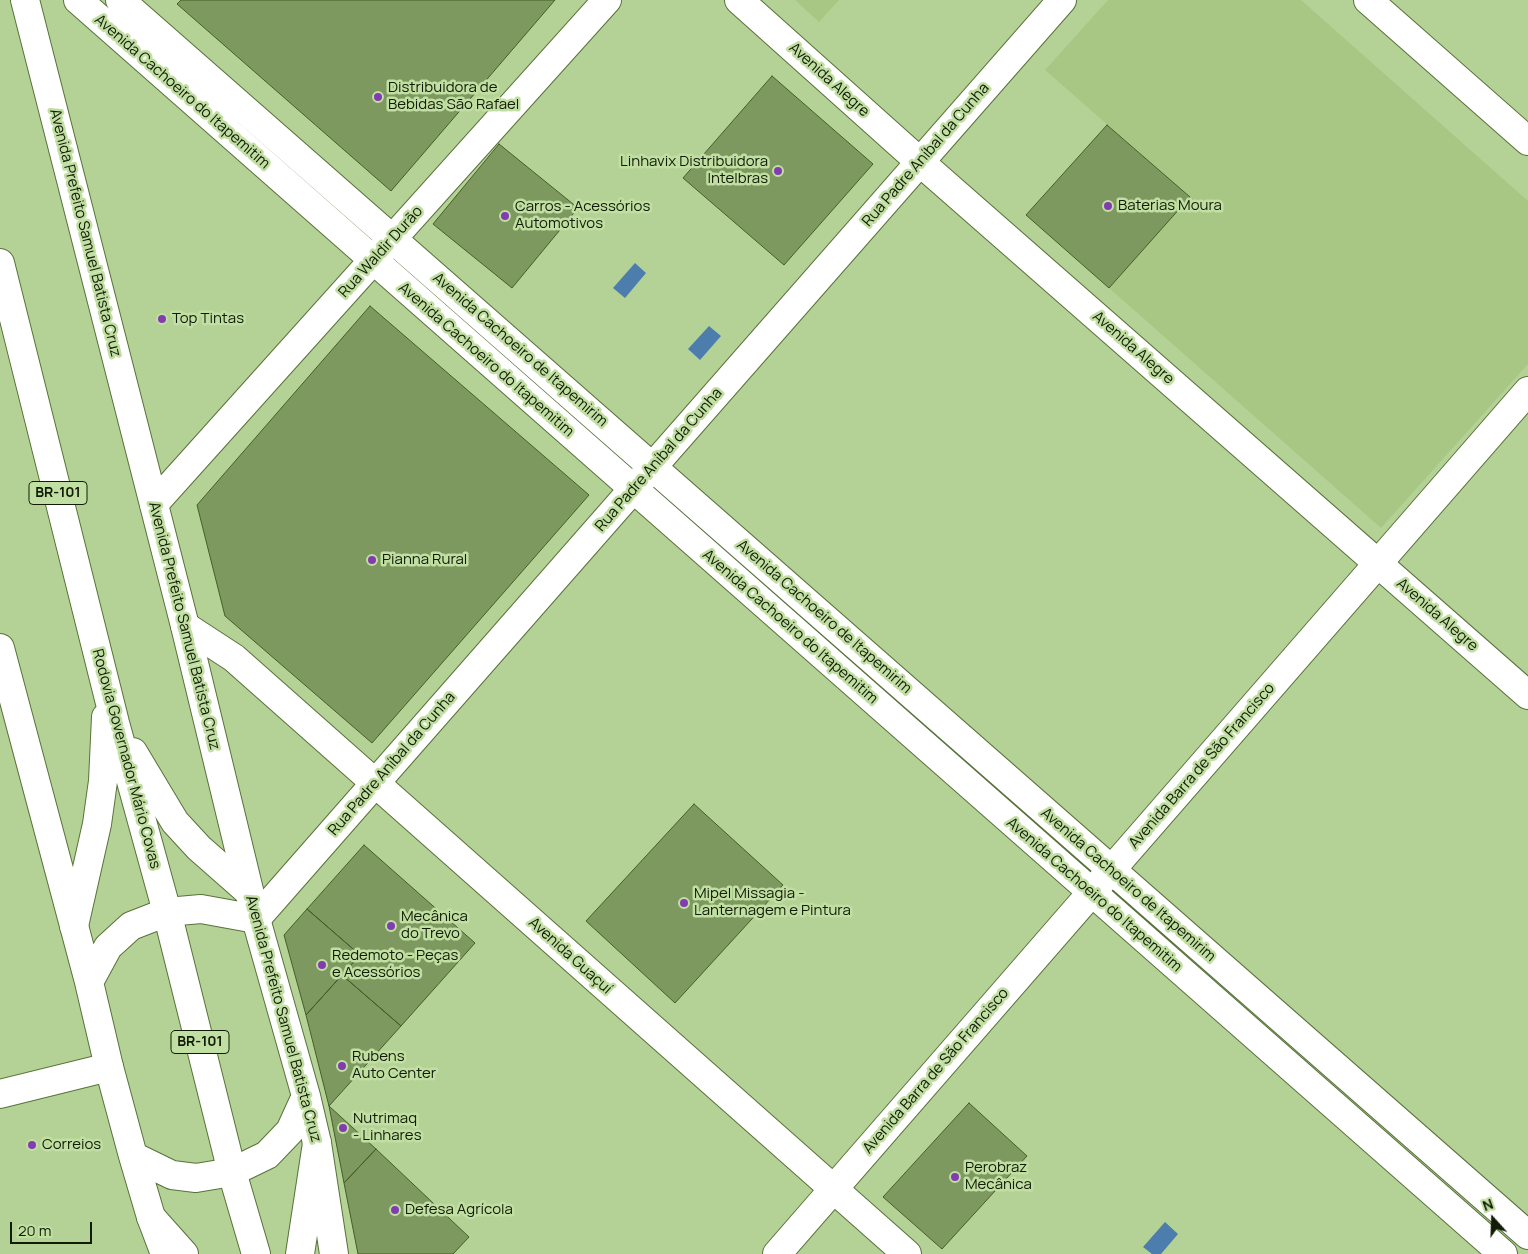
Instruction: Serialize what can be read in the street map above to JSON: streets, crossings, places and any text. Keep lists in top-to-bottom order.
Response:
{
  "streets": {
    "main road": [
      "Avenida Alegre",
      "Avenida Cachoeiro do Itapemitim",
      "Rua Padre Aníbal da Cunha",
      "Avenida Prefeito Samuel Batista Cruz",
      "Rua Waldir Durão",
      "Avenida Cachoeiro de Itapemirim",
      "BR-101",
      "Rodovia Governador Mário Covas",
      "Avenida Barra de São Francisco",
      "Avenida Guaçuí"
    ]
  },
  "crossings": [
    ["Avenida Alegre", "Rua Padre Aníbal da Cunha"],
    ["Avenida Alegre", "Avenida Barra de São Francisco"],
    ["Avenida Cachoeiro do Itapemitim", "Rua Padre Aníbal da Cunha"],
    ["Avenida Cachoeiro do Itapemitim", "Rua Waldir Durão"],
    ["Avenida Cachoeiro do Itapemitim", "Avenida Barra de São Francisco"],
    ["Rua Padre Aníbal da Cunha", "Avenida Prefeito Samuel Batista Cruz"],
    ["Rua Padre Aníbal da Cunha", "Avenida Cachoeiro de Itapemirim"],
    ["Rua Padre Aníbal da Cunha", "Avenida Guaçuí"],
    ["Avenida Prefeito Samuel Batista Cruz", "Rua Waldir Durão"],
    ["Avenida Prefeito Samuel Batista Cruz", "Avenida Guaçuí"],
    ["Rua Waldir Durão", "Avenida Cachoeiro de Itapemirim"],
    ["Avenida Cachoeiro de Itapemirim", "Avenida Barra de São Francisco"],
    ["Avenida Barra de São Francisco", "Avenida Guaçuí"]
  ],
  "places": [
    "Distribuidora de Bebidas São Rafael",
    "Linhavix Distribuidora Intelbras",
    "Baterias Moura",
    "Carros - Acessórios Automotivos",
    "Top Tintas",
    "Pianna Rural",
    "Mipel Missagia - Lanternagem e Pintura",
    "Mecânica do Trevo",
    "Redemoto - Peças e Acessórios",
    "Rubens Auto Center",
    "Nutrimaq - Linhares",
    "Correios",
    "Perobraz Mecânica",
    "Defesa Agrícola"
  ],
  "scale_bar": "20 m",
  "north": "top"
}
